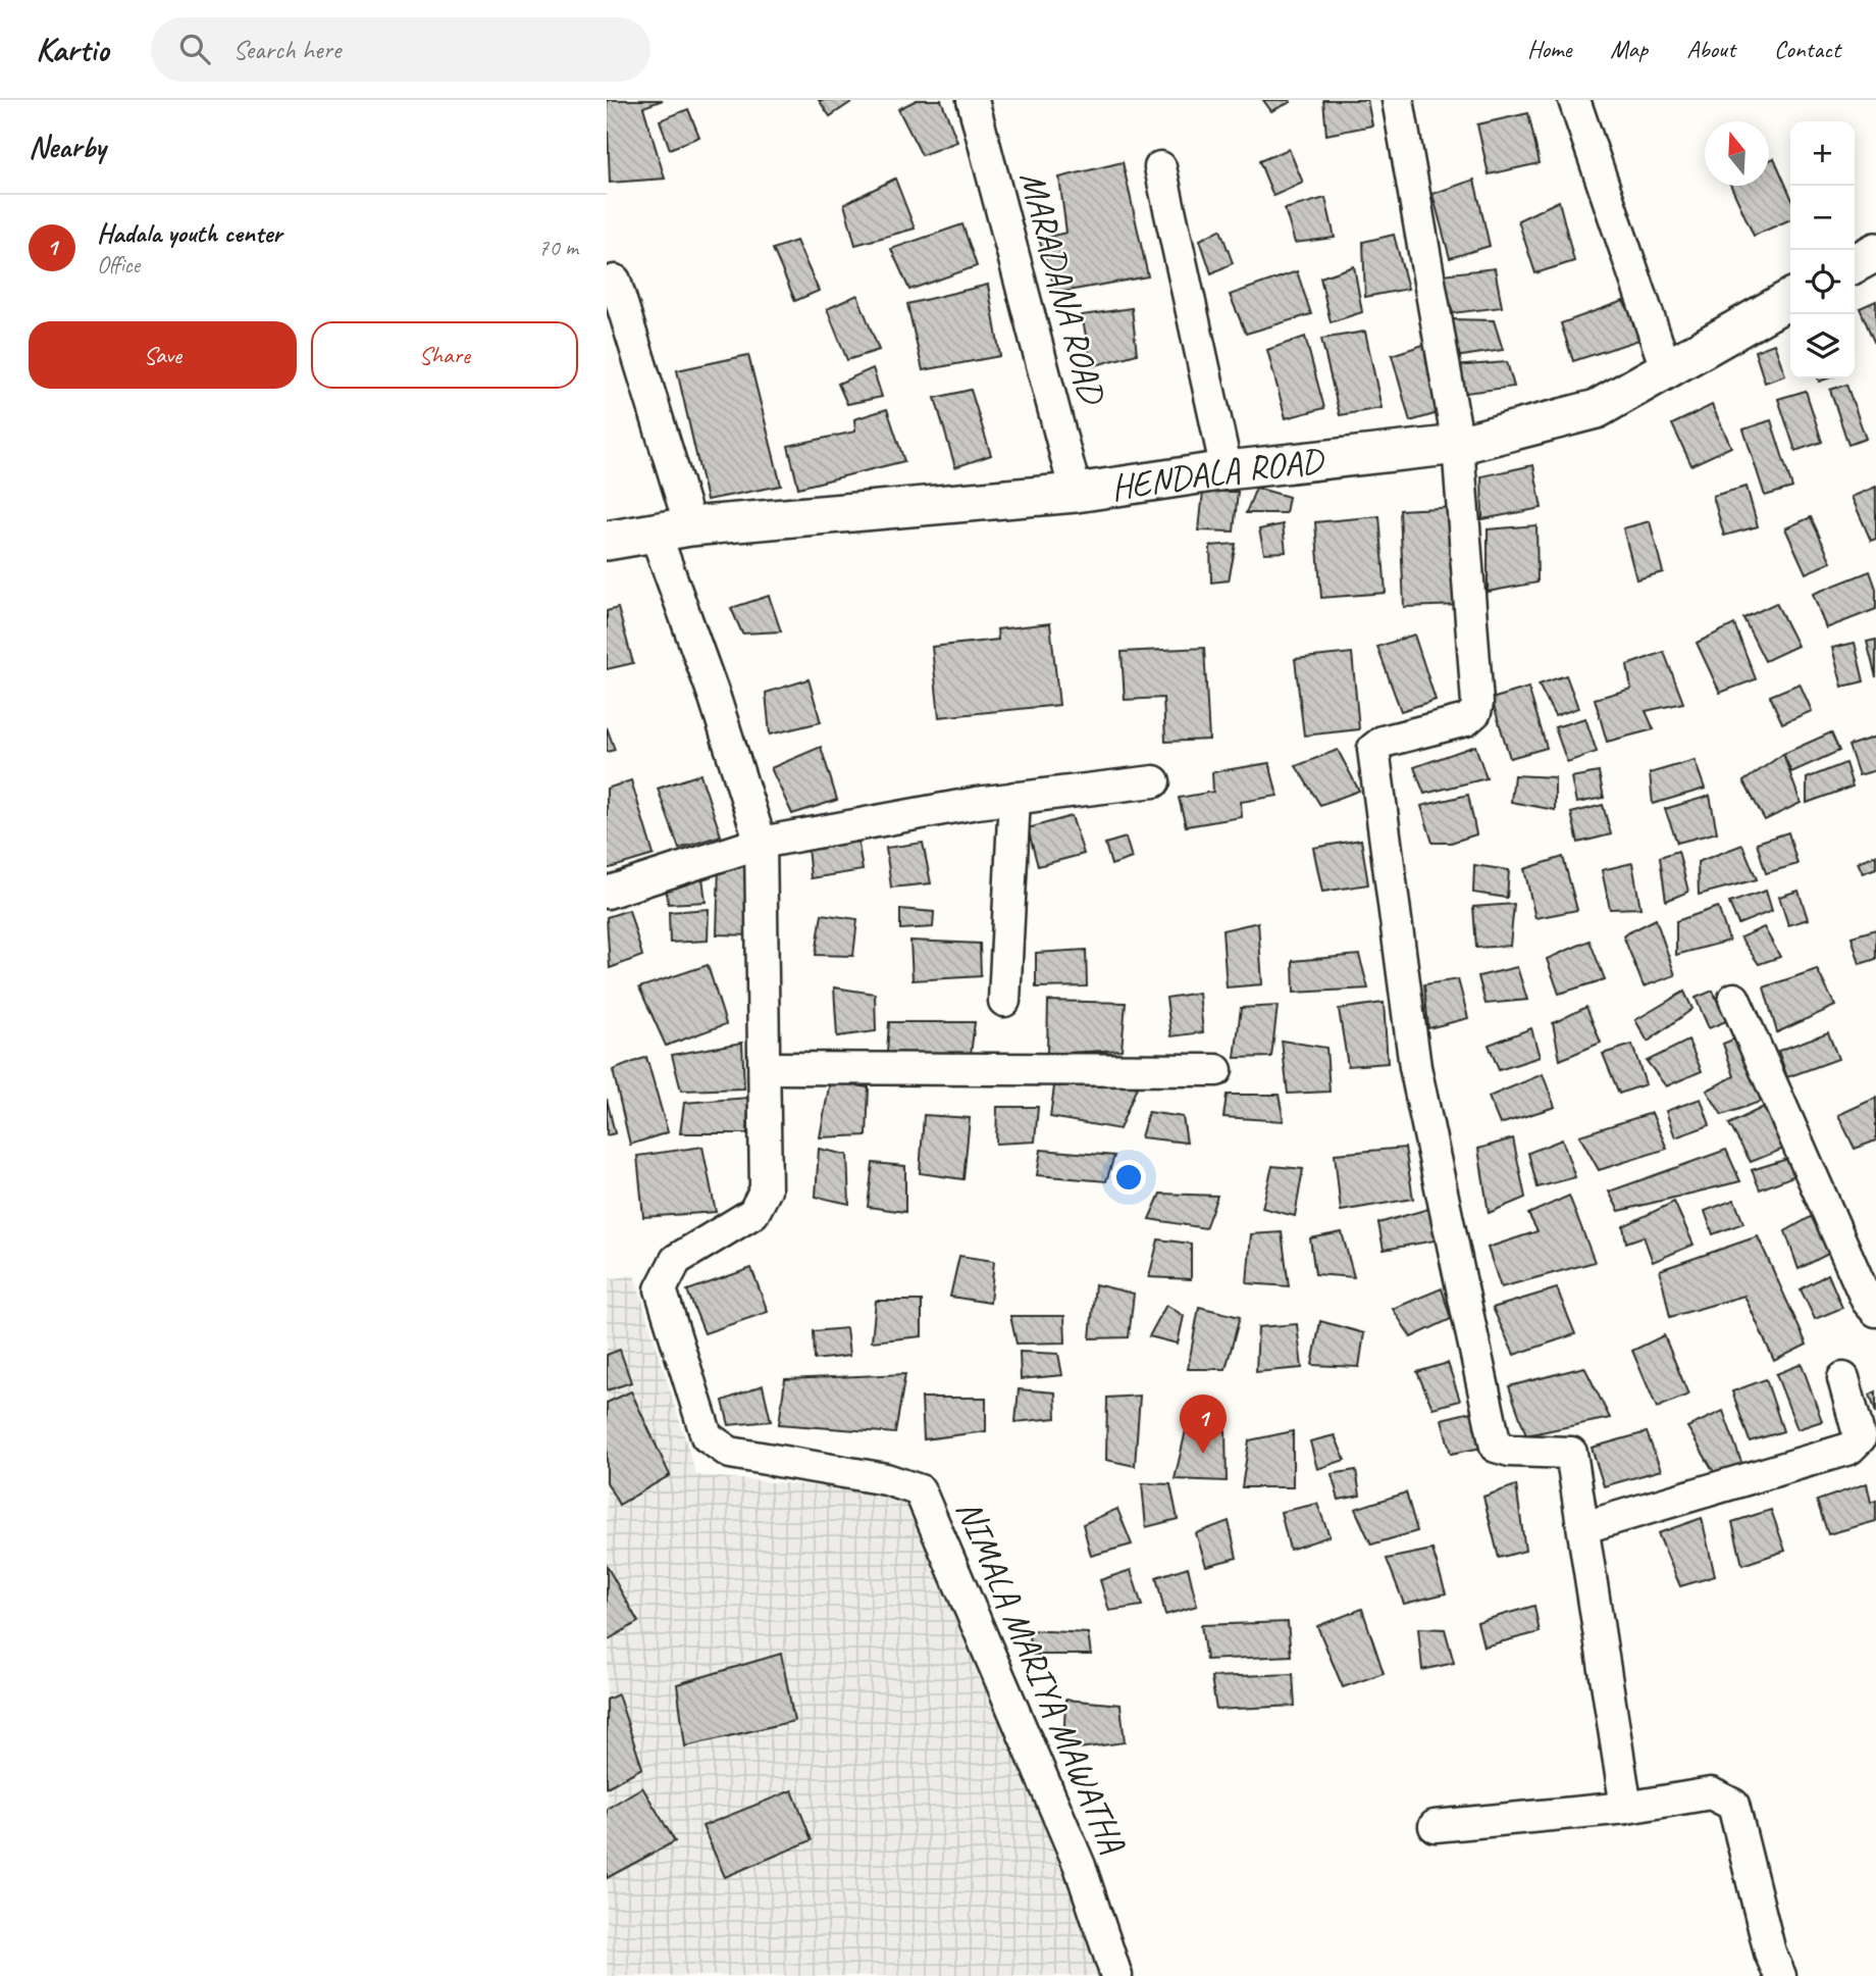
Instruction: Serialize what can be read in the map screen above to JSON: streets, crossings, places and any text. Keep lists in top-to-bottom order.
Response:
{
  "streets": {
    "main road": ["HENDALA ROAD"],
    "street": ["MARADANA ROAD", "NIMALA MARIYA MAWATHA"]
  },
  "crossings": [
    ["MARADANA ROAD", "HENDALA ROAD"],
    ["HENDALA ROAD", "NIMALA MARIYA MAWATHA"]
  ],
  "north": "top",
  "page": {
    "header": "Kartio",
    "search": "Search here",
    "nav": [
      "Home",
      "Map",
      "About",
      "Contact"
    ],
    "heading": "Nearby",
    "map_buttons": ["+", "−"],
    "list": [
      {
        "mark": "1",
        "name": "Hadala youth center",
        "note": "Office",
        "value": "70 m"
      }
    ],
    "buttons": ["Save", "Share"],
    "pins": "1"
  }
}
